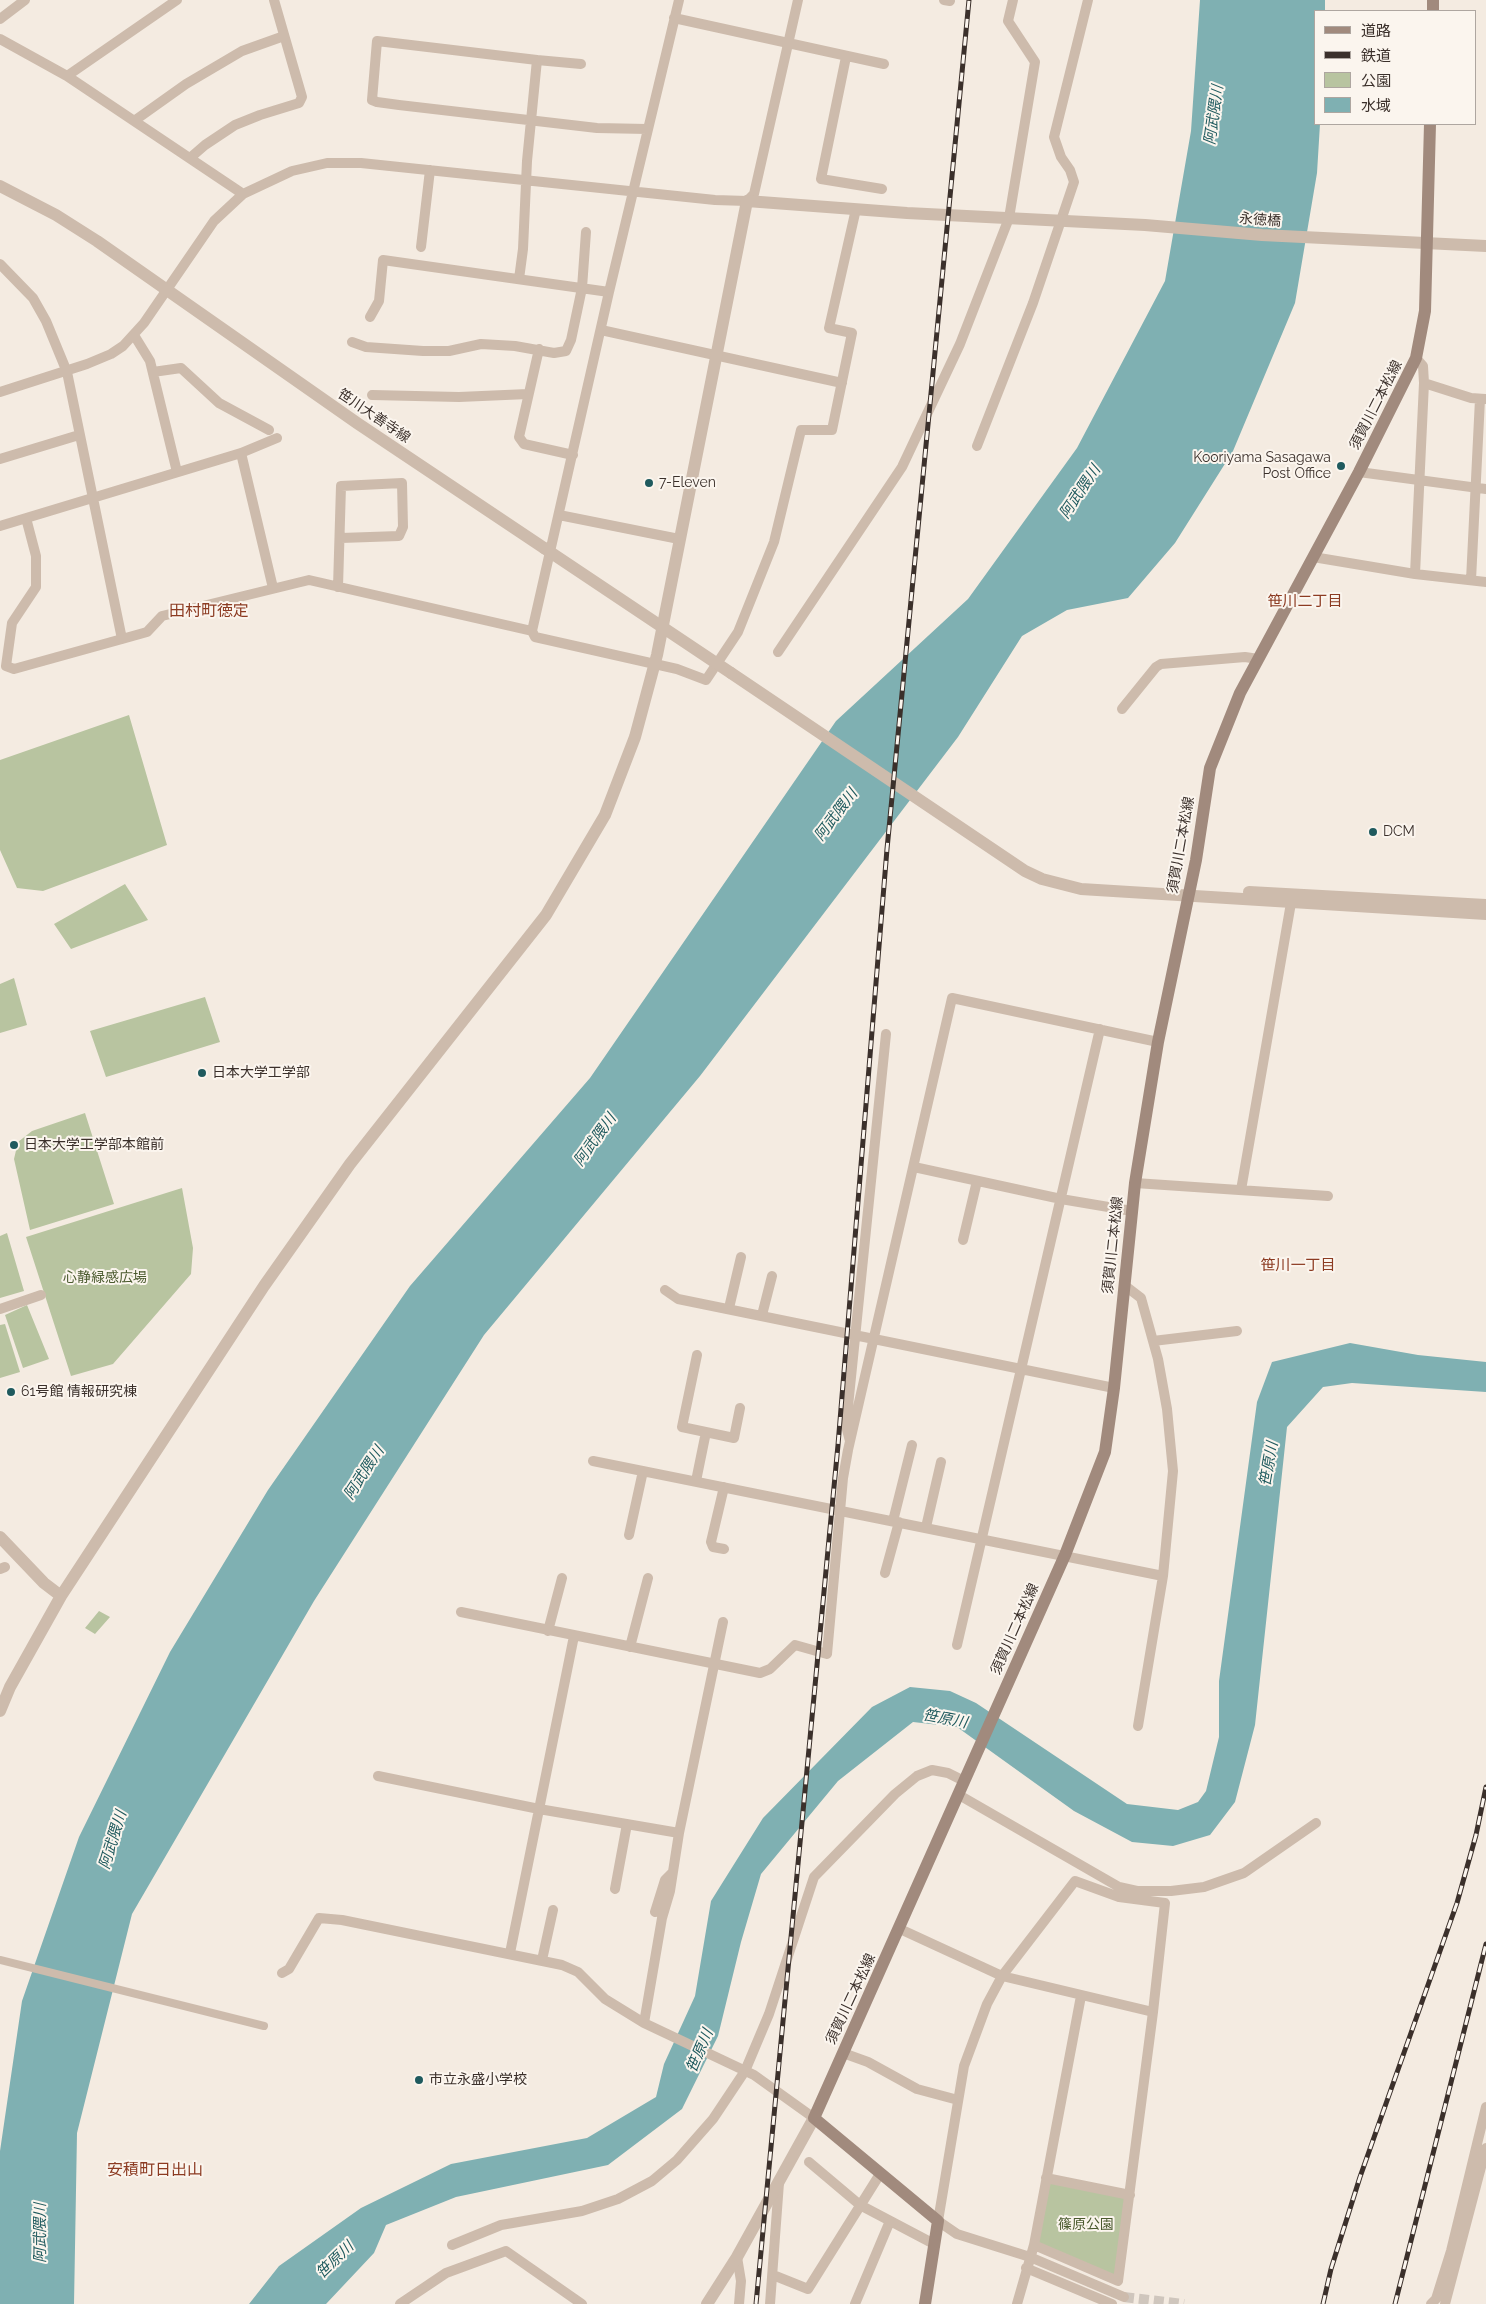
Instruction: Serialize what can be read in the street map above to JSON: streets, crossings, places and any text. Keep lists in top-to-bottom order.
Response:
{
  "streets": {
    "main road": ["須賀川二本松線"],
    "street": ["永徳橋", "笹川大善寺線"]
  },
  "crossings": [
    ["永徳橋", "須賀川二本松線"],
    ["須賀川二本松線", "笹川大善寺線"]
  ],
  "districts": [
    "笹川二丁目",
    "田村町徳定",
    "笹川一丁目",
    "安積町日出山"
  ],
  "water": ["阿武隈川", "笹原川"],
  "parks": ["心静緑感広場", "篠原公園"],
  "places": [
    "Kooriyama Sasagawa Post Office",
    "7-Eleven",
    "DCM",
    "日本大学工学部",
    "日本大学工学部本館前",
    "61号館 情報研究棟",
    "市立永盛小学校"
  ],
  "legend": [
    "道路",
    "鉄道",
    "公園",
    "水域"
  ]
}
